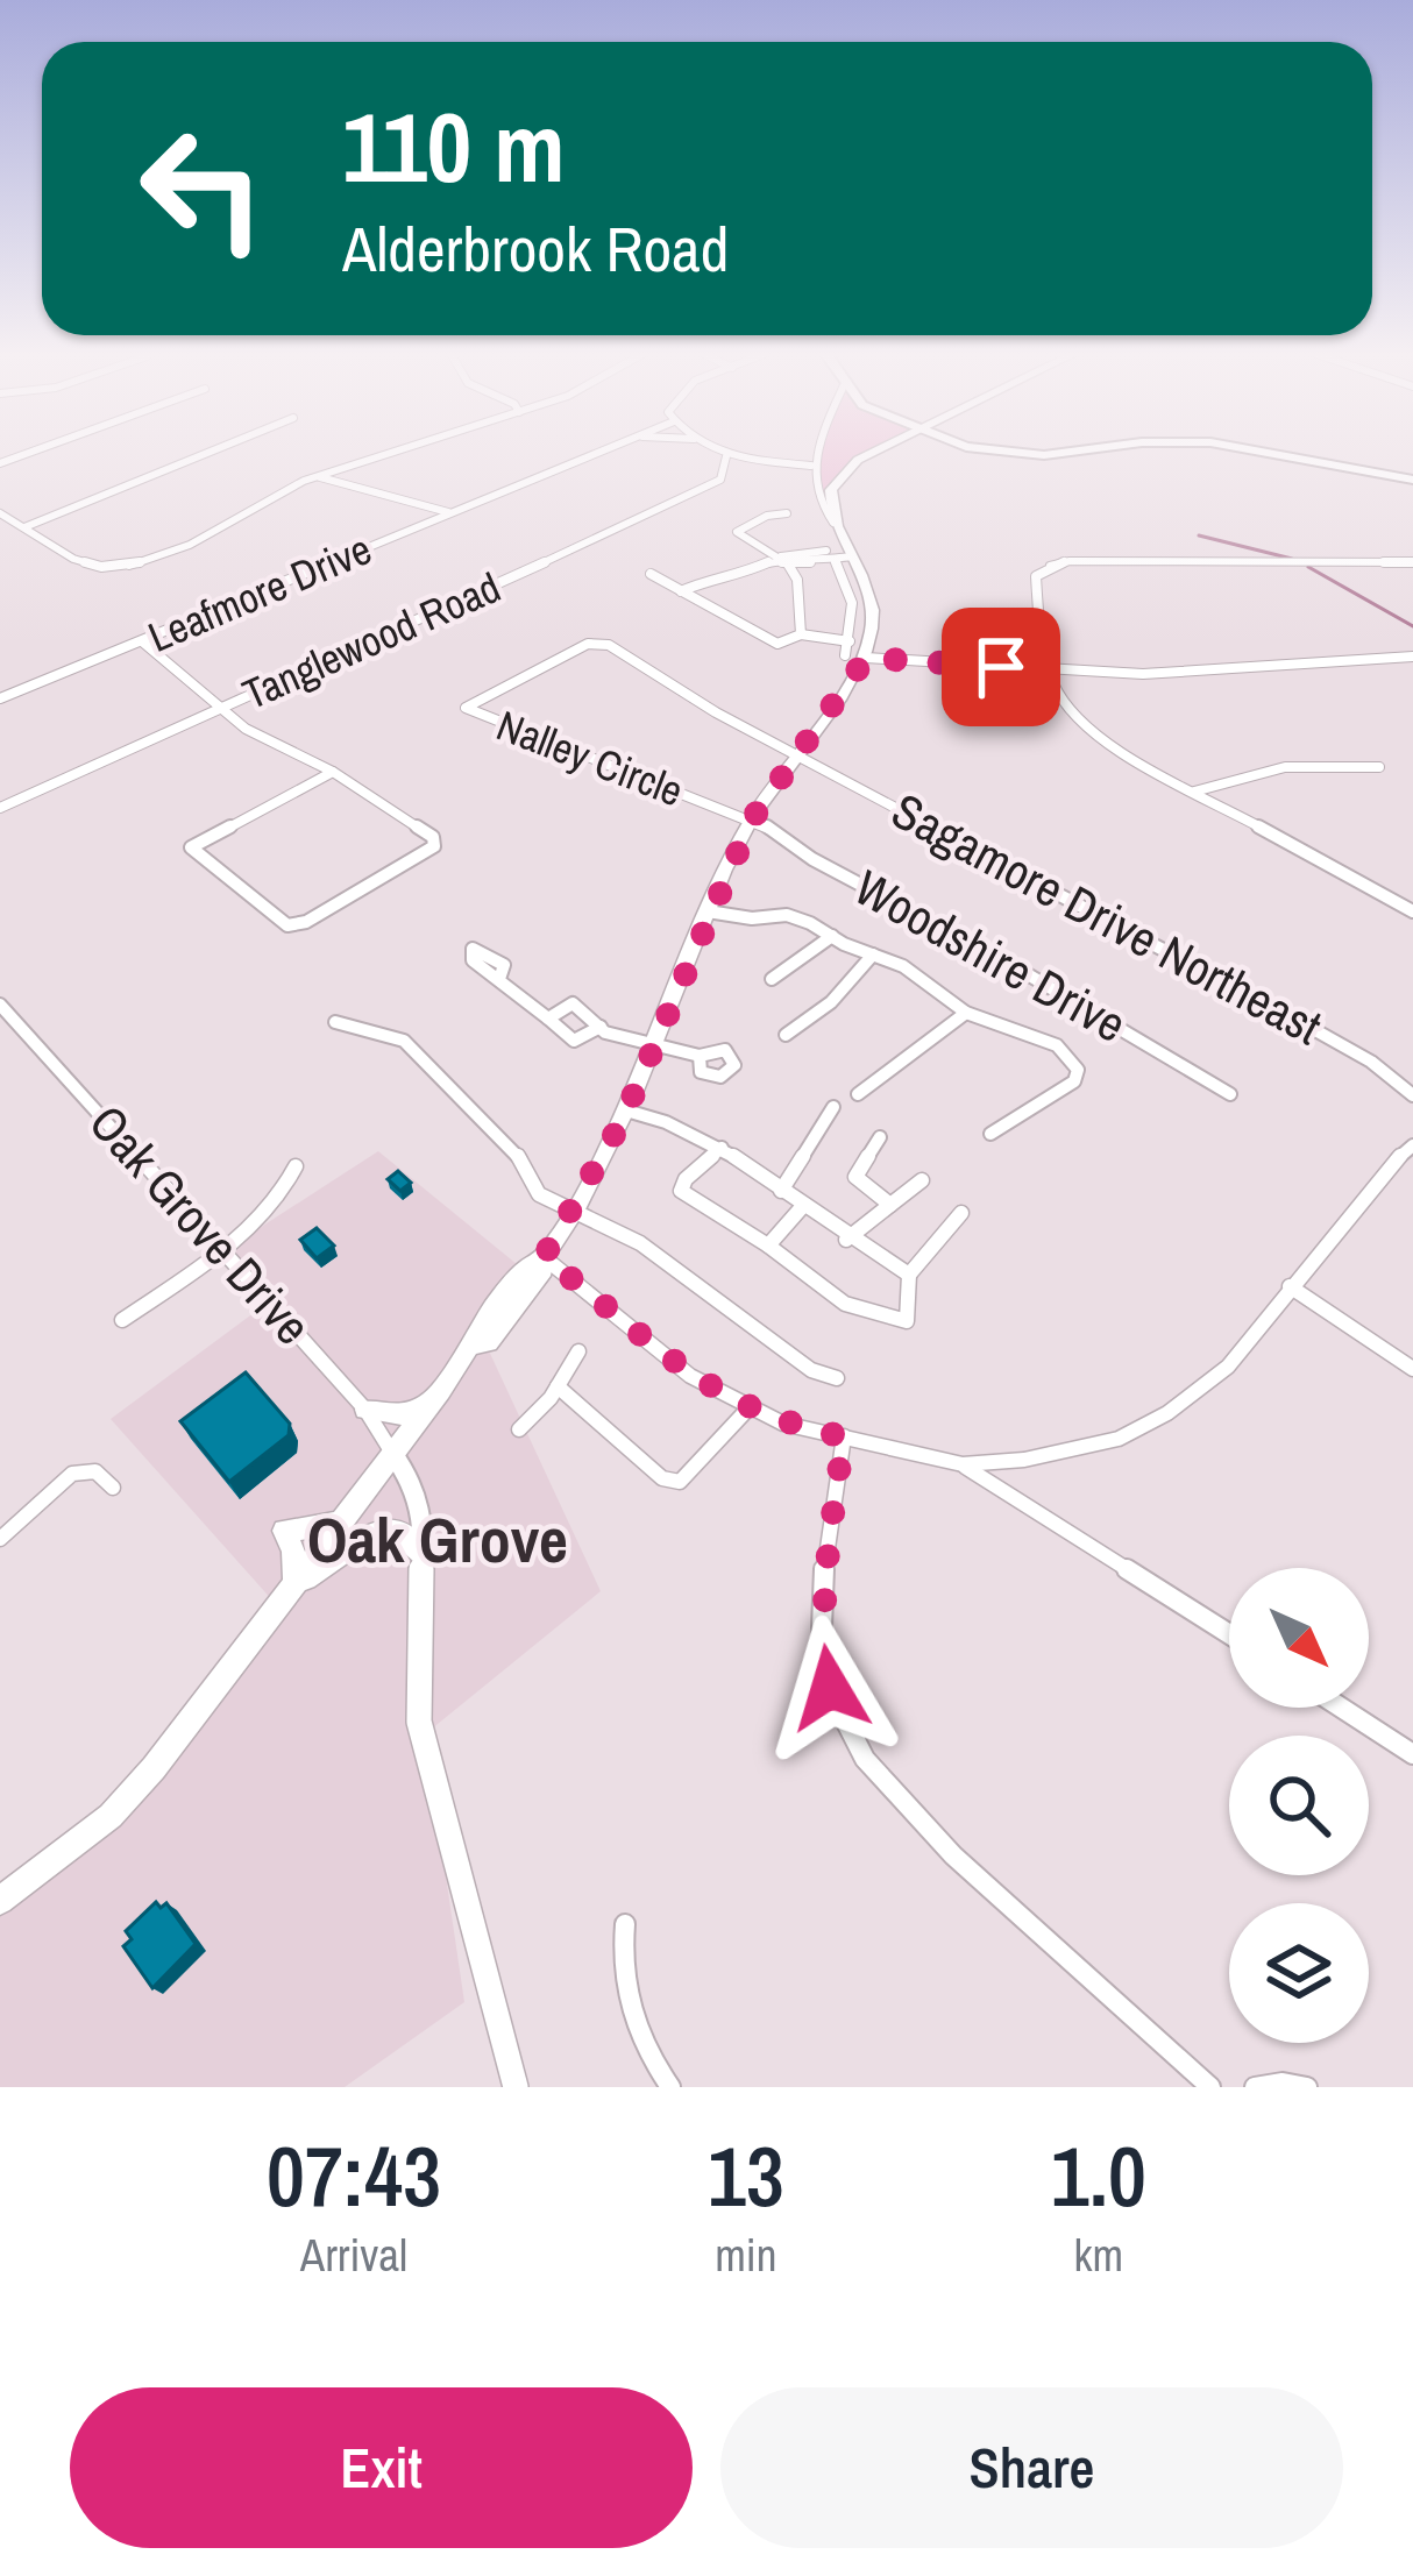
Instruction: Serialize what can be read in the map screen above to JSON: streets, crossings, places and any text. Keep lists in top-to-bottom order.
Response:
{
  "streets": {
    "street": [
      "Leafmore Drive",
      "Tanglewood Road",
      "Nalley Circle",
      "Sagamore Drive Northeast",
      "Woodshire Drive",
      "Oak Grove Drive"
    ]
  },
  "crossings": [
    ["Nalley Circle", "Sagamore Drive Northeast"],
    ["Nalley Circle", "Woodshire Drive"]
  ],
  "districts": ["Oak Grove"],
  "north": "bottom right",
  "page": {
    "turn": ["110 m", "Alderbrook Road"],
    "eta": [
      "07:43",
      "Arrival",
      "13",
      "min",
      "1.0",
      "km"
    ],
    "buttons": ["Exit", "Share"]
  }
}
